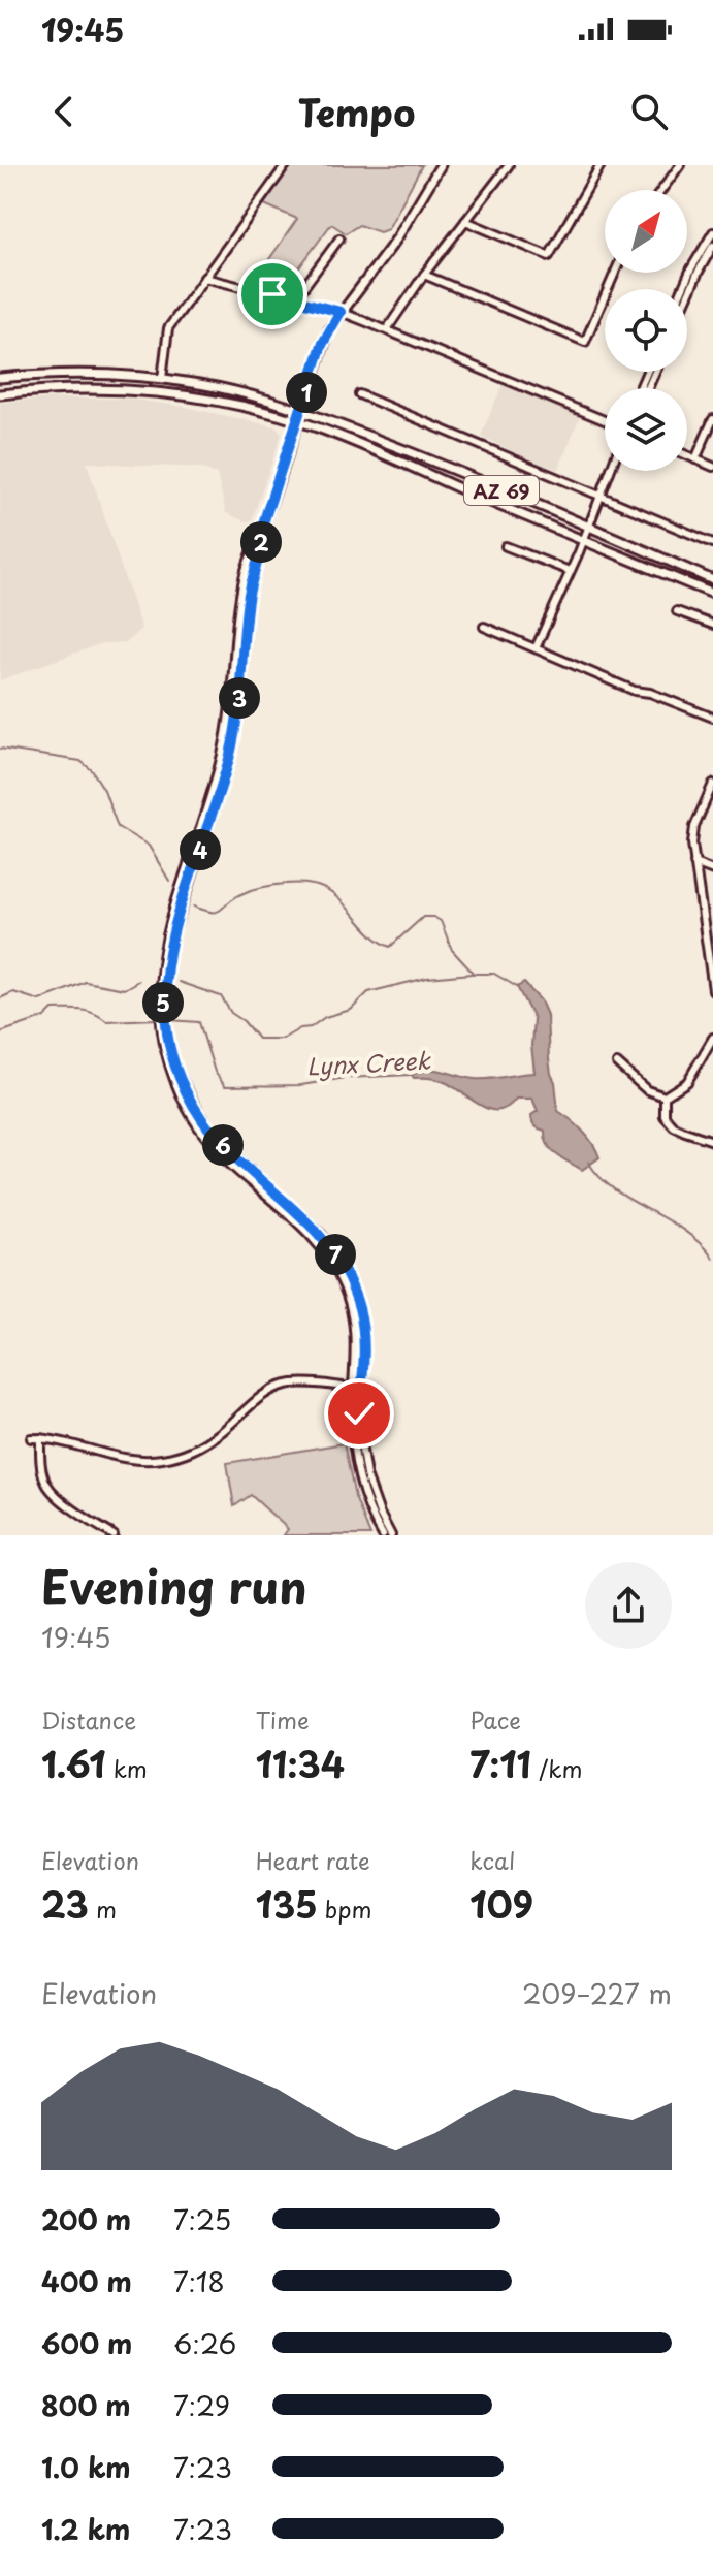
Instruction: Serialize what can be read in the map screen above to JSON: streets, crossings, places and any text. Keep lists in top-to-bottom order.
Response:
{
  "streets": {
    "main road": ["AZ 69"]
  },
  "water": ["Lynx Creek"],
  "north": "top right",
  "page": {
    "status": "19:45",
    "header": "Tempo",
    "pins": [
      "1",
      "2",
      "3",
      "4",
      "5",
      "6",
      "7"
    ],
    "heading": ["Evening run", "19:45"],
    "stats": [
      ["Distance", "1.61 km"],
      ["Time", "11:34"],
      ["Pace", "7:11 /km"],
      ["Elevation", "23 m"],
      ["Heart rate", "135 bpm"],
      ["kcal", "109"]
    ],
    "chart": ["Elevation", "209–227 m"],
    "list": [
      {
        "name": "200 m",
        "note": "7:25"
      },
      {
        "name": "400 m",
        "note": "7:18"
      },
      {
        "name": "600 m",
        "note": "6:26"
      },
      {
        "name": "800 m",
        "note": "7:29"
      },
      {
        "name": "1.0 km",
        "note": "7:23"
      },
      {
        "name": "1.2 km",
        "note": "7:23"
      }
    ]
  }
}
